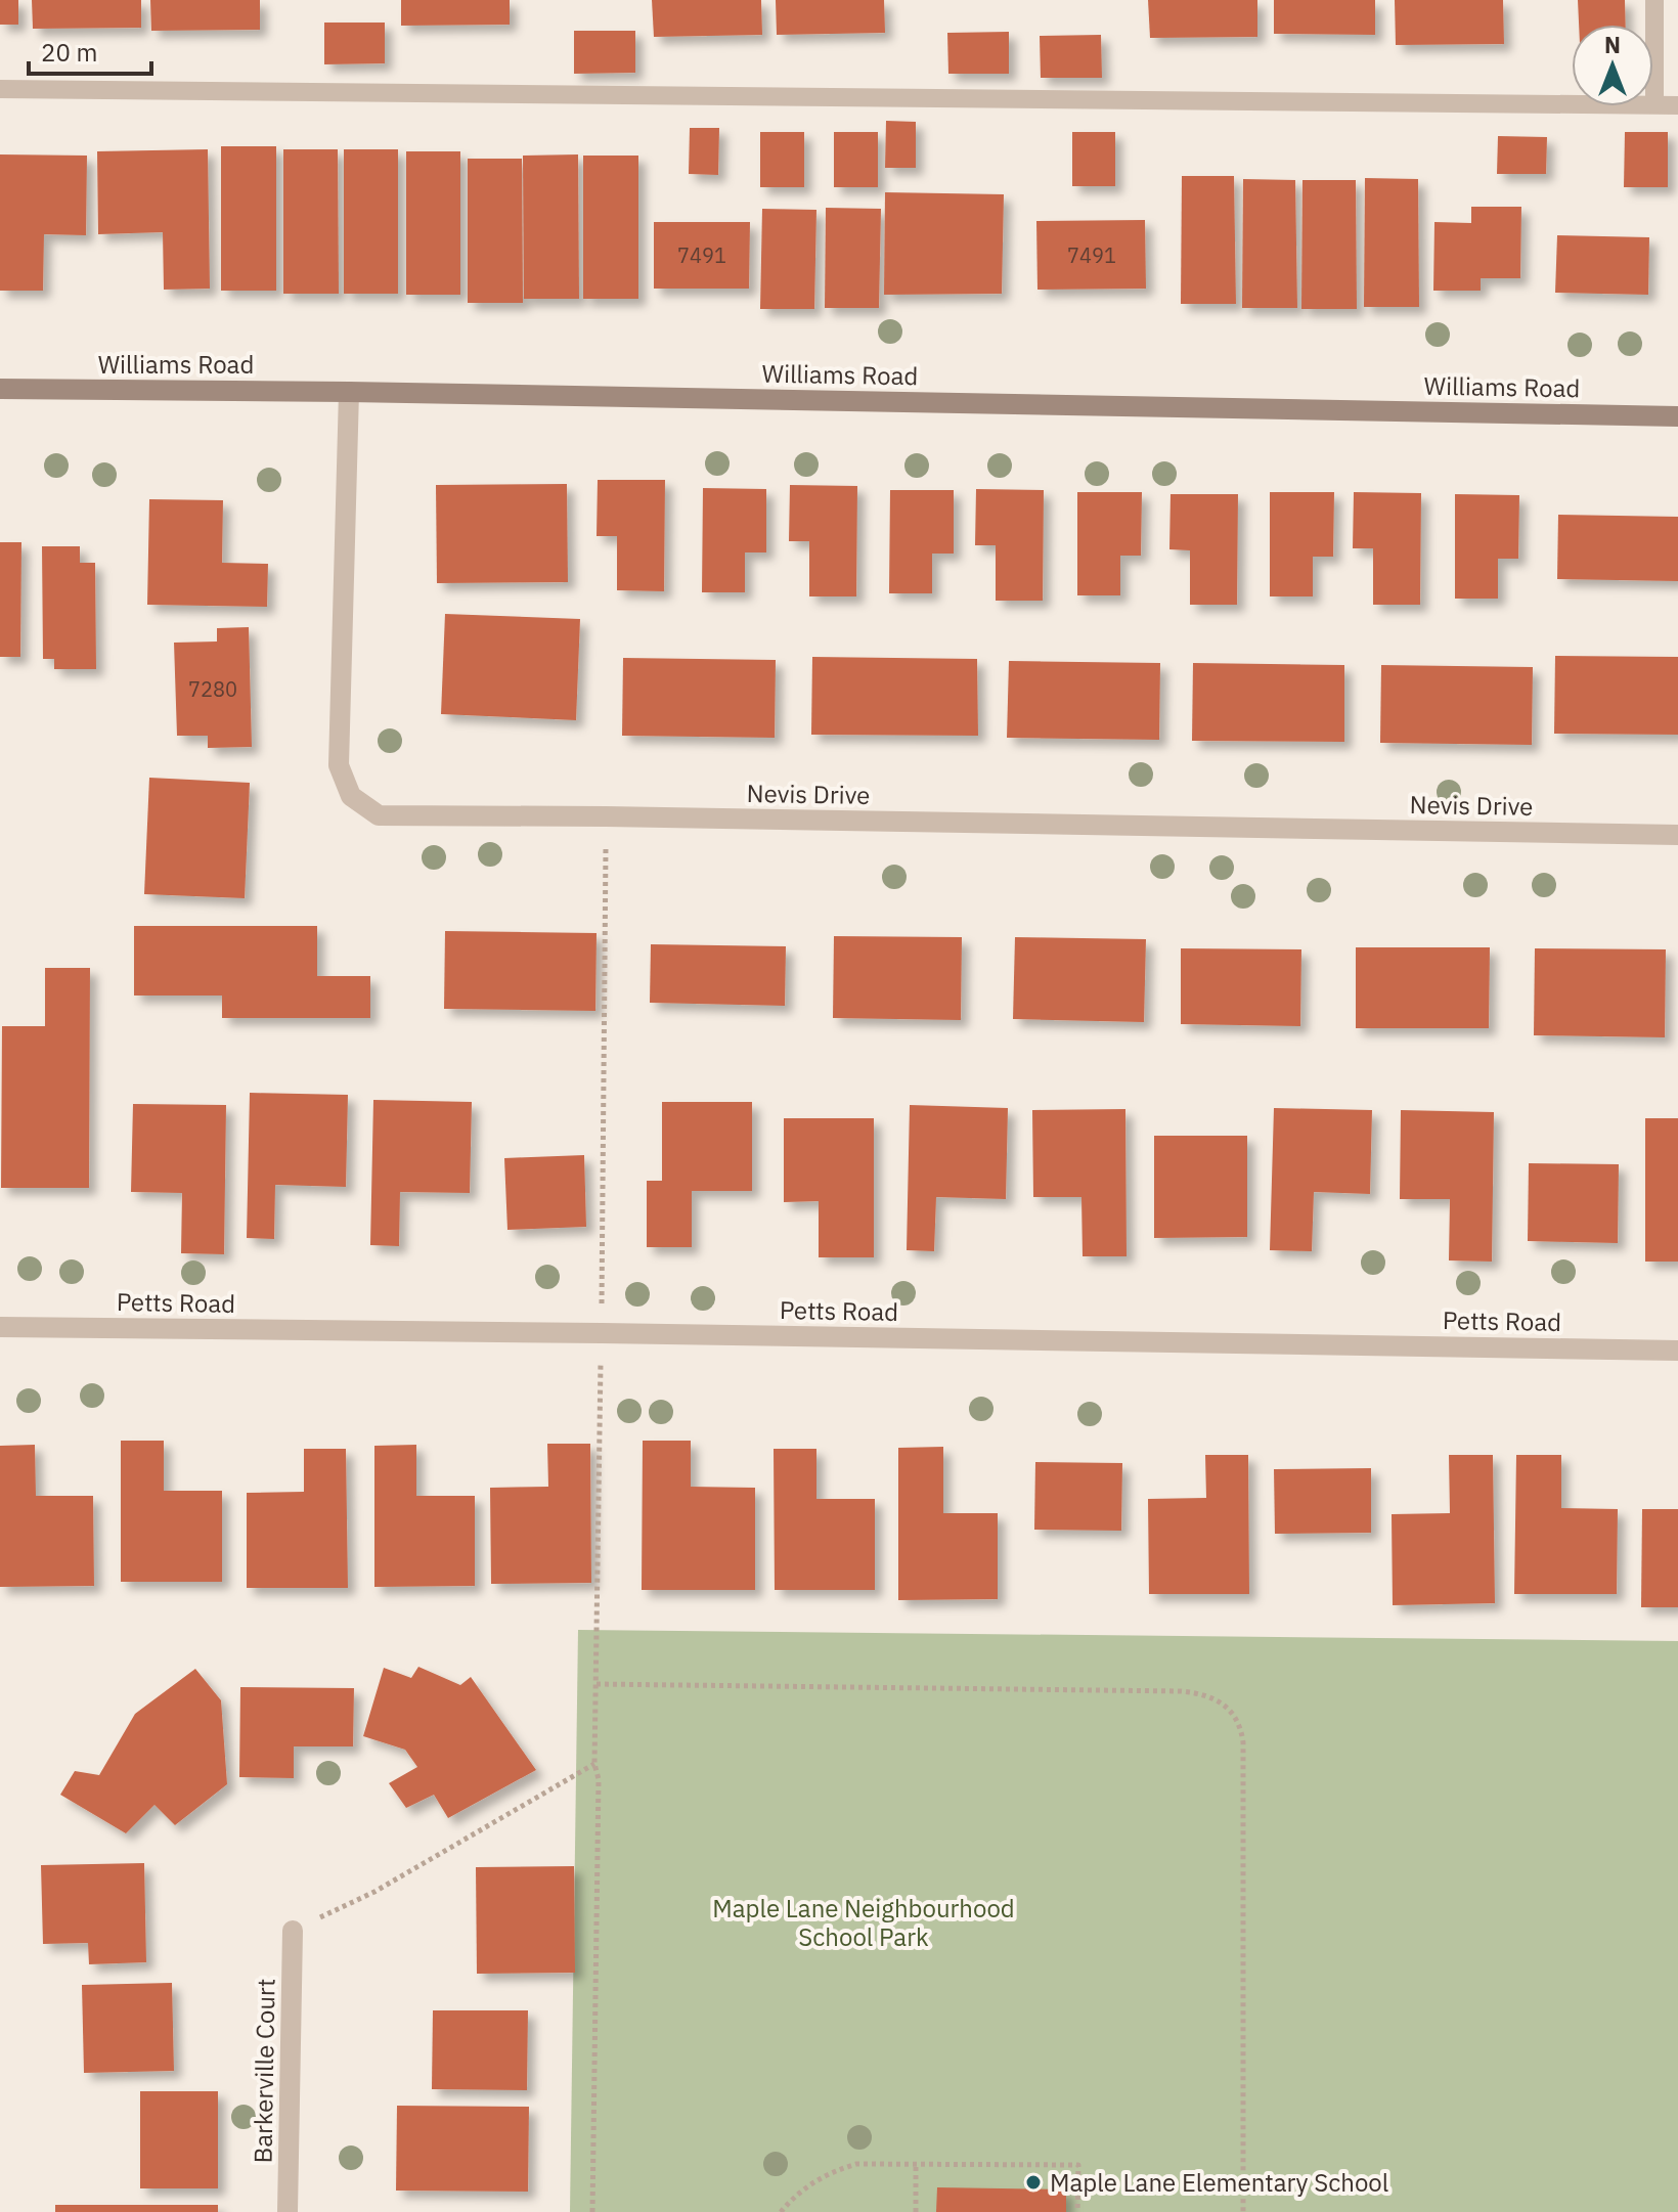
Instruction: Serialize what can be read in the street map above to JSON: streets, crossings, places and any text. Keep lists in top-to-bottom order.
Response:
{
  "streets": {
    "street": [
      "Williams Road",
      "Nevis Drive",
      "Petts Road",
      "Barkerville Court"
    ]
  },
  "crossings": [
    ["Williams Road", "Nevis Drive"]
  ],
  "parks": ["Maple Lane Neighbourhood School Park"],
  "places": ["Maple Lane Elementary School"],
  "house_numbers": ["7491", "7491", "7280"],
  "scale_bar": "20 m",
  "north": "top"
}
